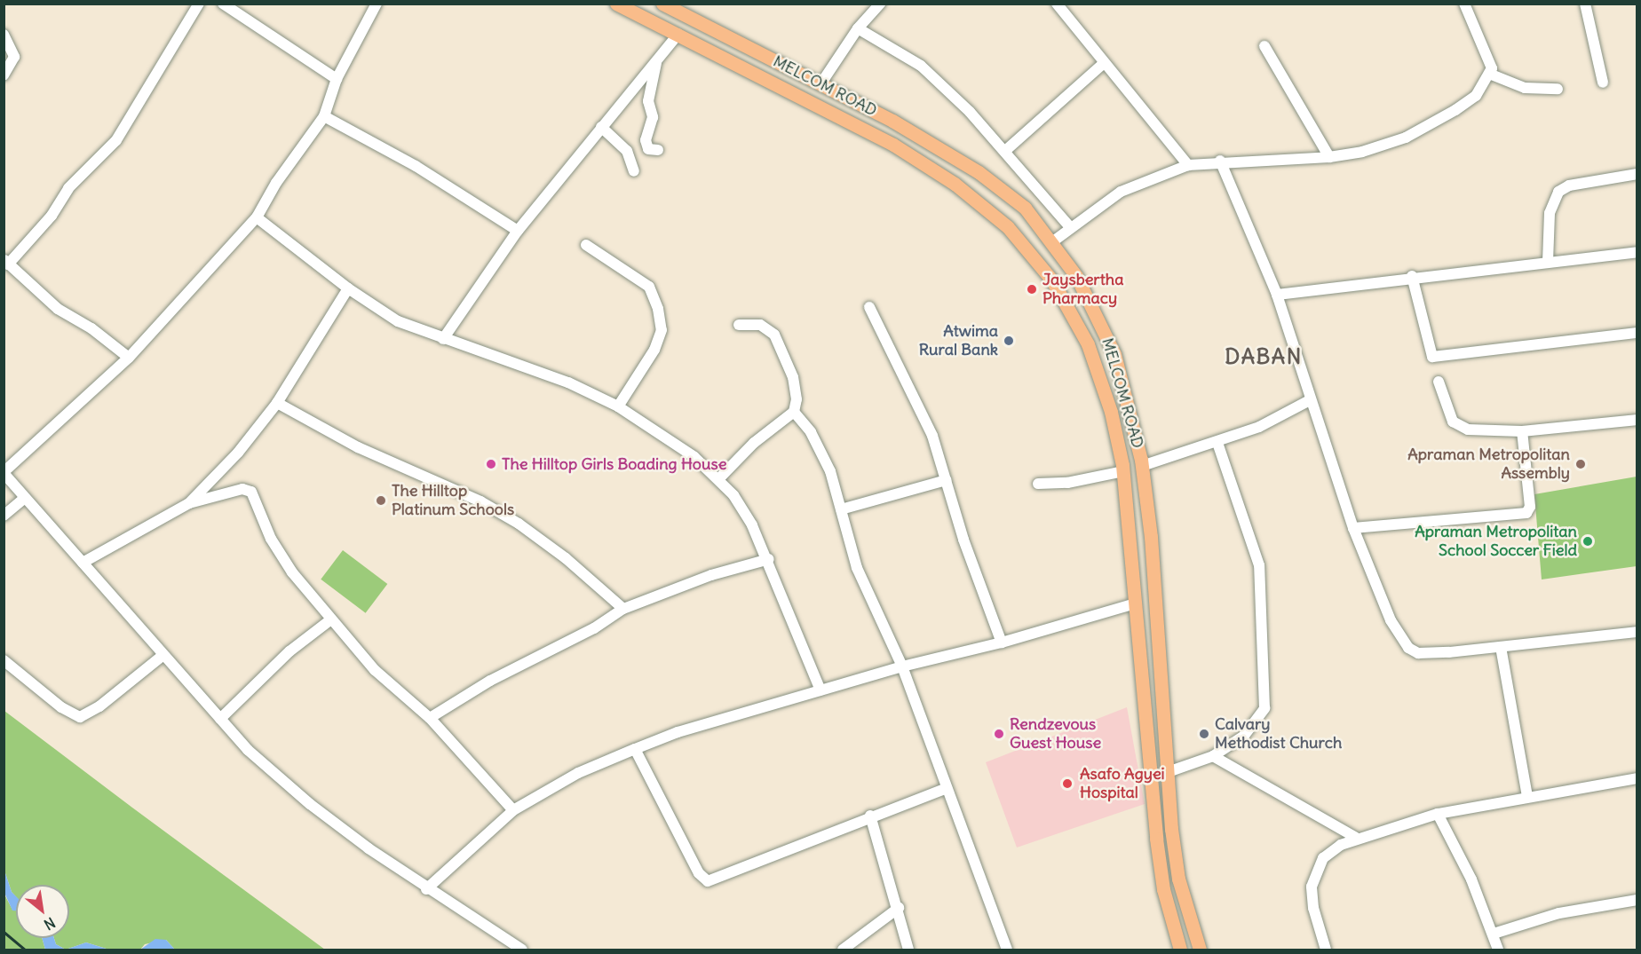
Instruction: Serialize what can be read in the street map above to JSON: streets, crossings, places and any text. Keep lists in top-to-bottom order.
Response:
{
  "streets": {
    "main road": ["MELCOM ROAD"]
  },
  "districts": ["DABAN"],
  "places": [
    "Jaysbertha Pharmacy",
    "Atwima Rural Bank",
    "The Hilltop Girls Boading House",
    "Apraman Metropolitan Assembly",
    "The Hilltop Platinum Schools",
    "Apraman Metropolitan School Soccer Field",
    "Rendzevous Guest House",
    "Calvary Methodist Church",
    "Asafo Agyei Hospital"
  ],
  "north": "bottom right"
}
